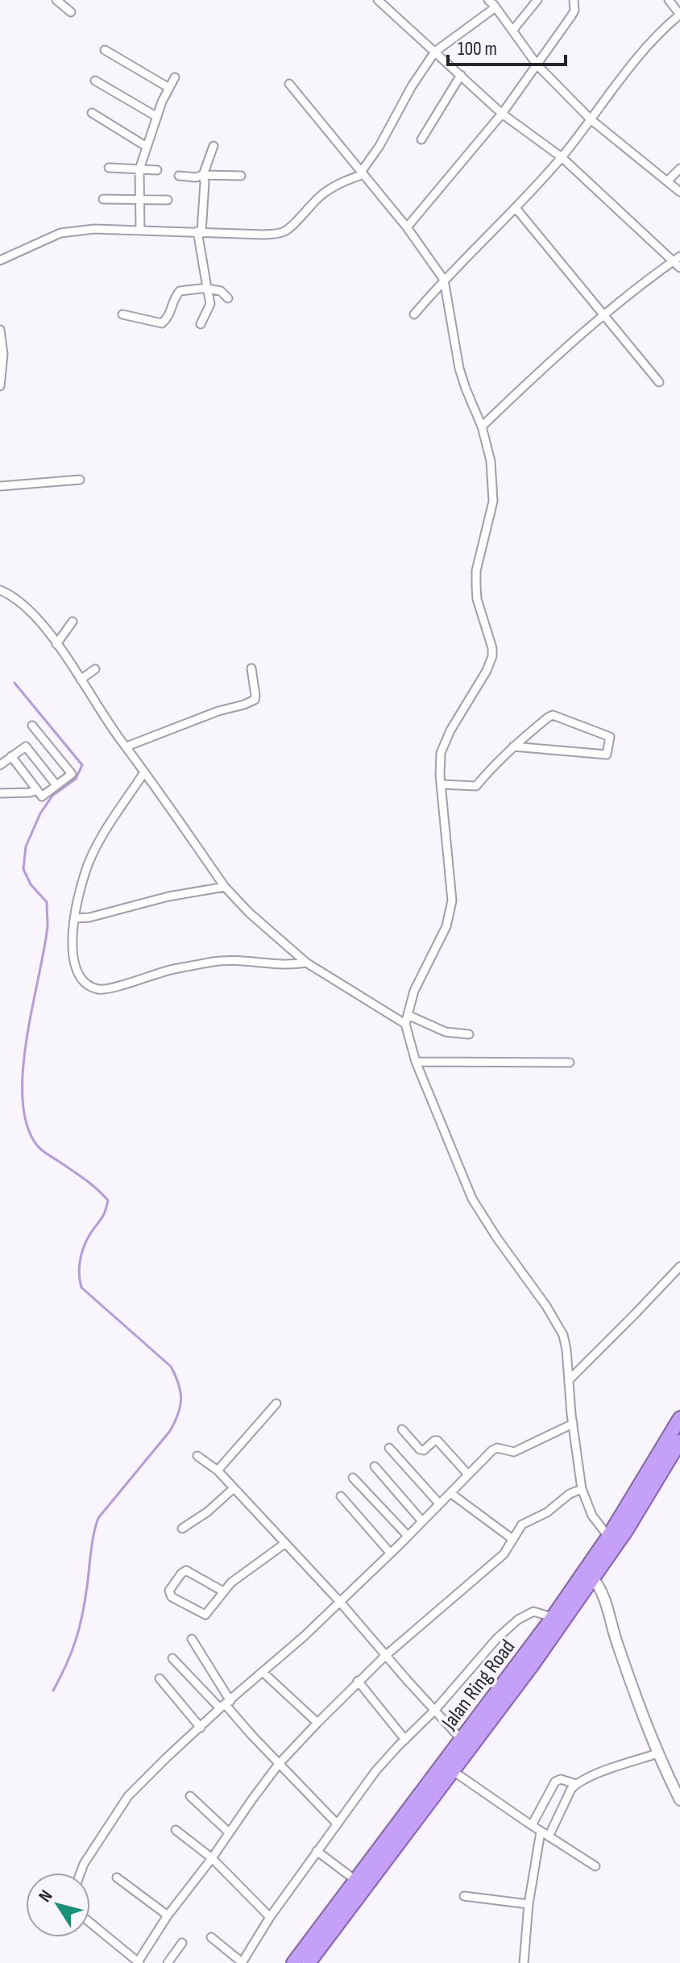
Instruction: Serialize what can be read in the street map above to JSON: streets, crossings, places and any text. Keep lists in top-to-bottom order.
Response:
{
  "streets": {
    "highway": ["Jalan Ring Road"]
  },
  "scale_bar": "100 m",
  "north": "top left"
}
